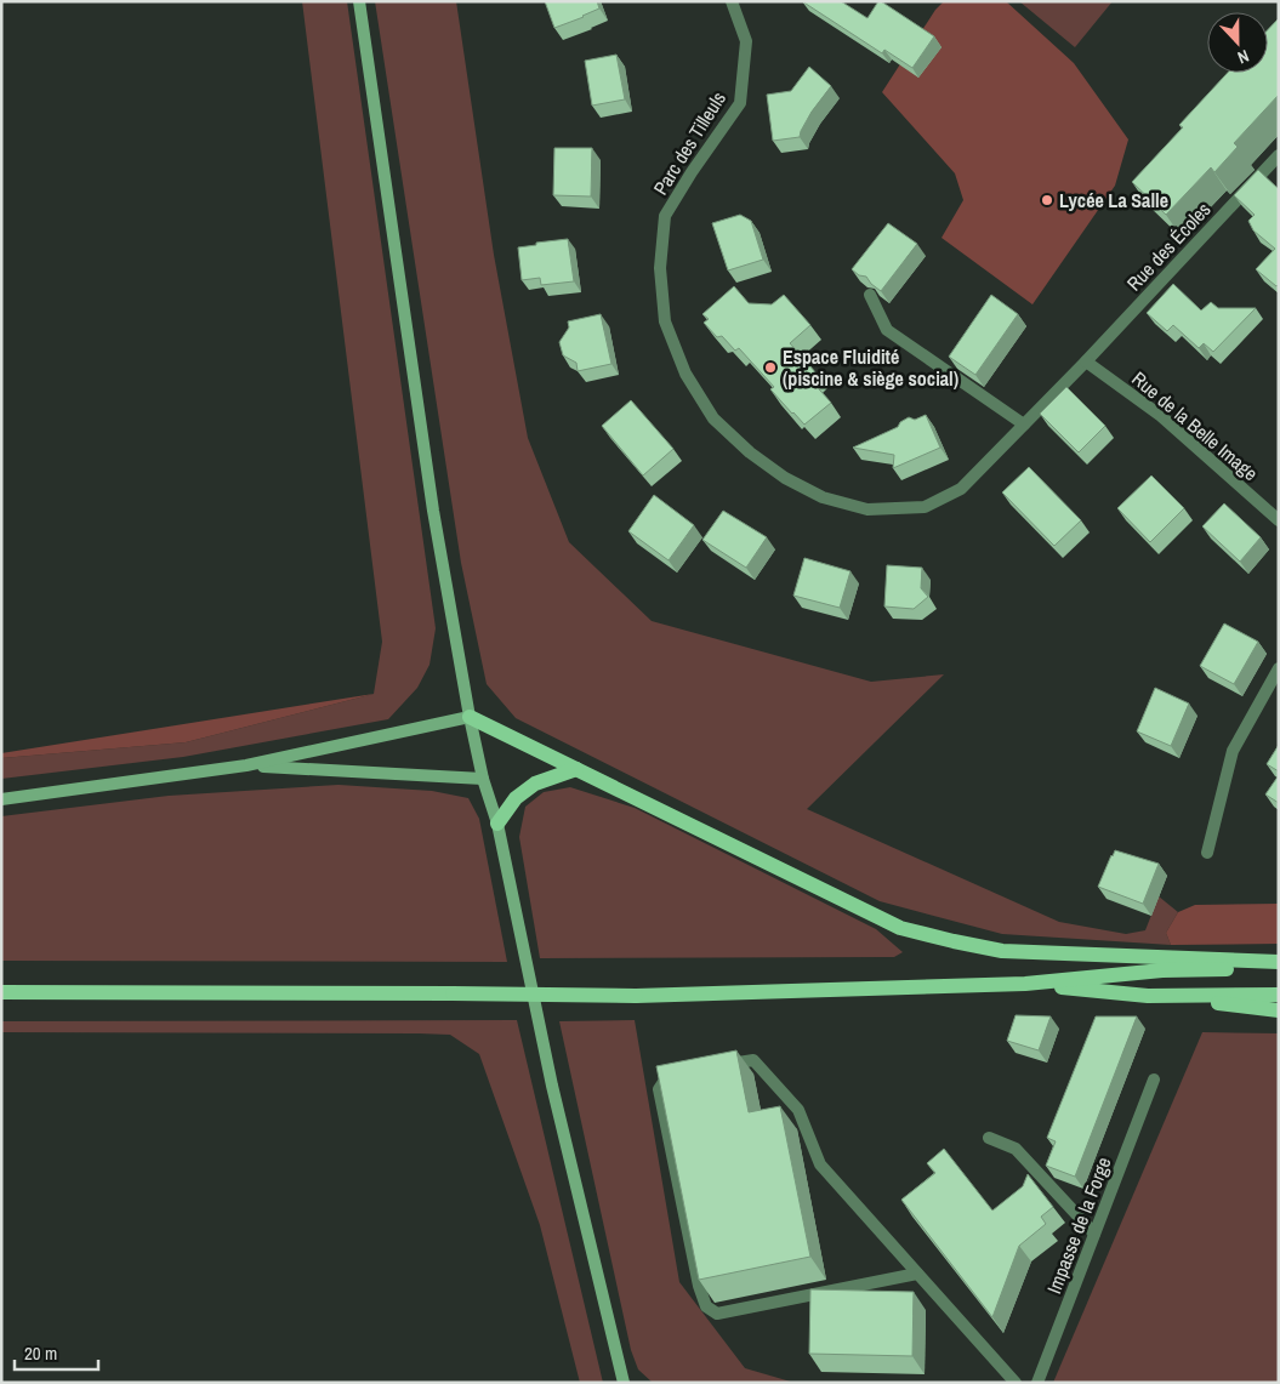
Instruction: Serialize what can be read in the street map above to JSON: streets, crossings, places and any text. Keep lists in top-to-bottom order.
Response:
{
  "streets": {
    "street": [
      "Parc des Tilleuls",
      "Rue des Écoles",
      "Rue de la Belle Image",
      "Impasse de la Forge"
    ]
  },
  "crossings": [
    ["Parc des Tilleuls", "Rue des Écoles"],
    ["Parc des Tilleuls", "Rue de la Belle Image"],
    ["Rue des Écoles", "Rue de la Belle Image"]
  ],
  "places": ["Lycée La Salle", "Espace Fluidité (piscine & siège social)"],
  "scale_bar": "20 m",
  "north": "bottom"
}
